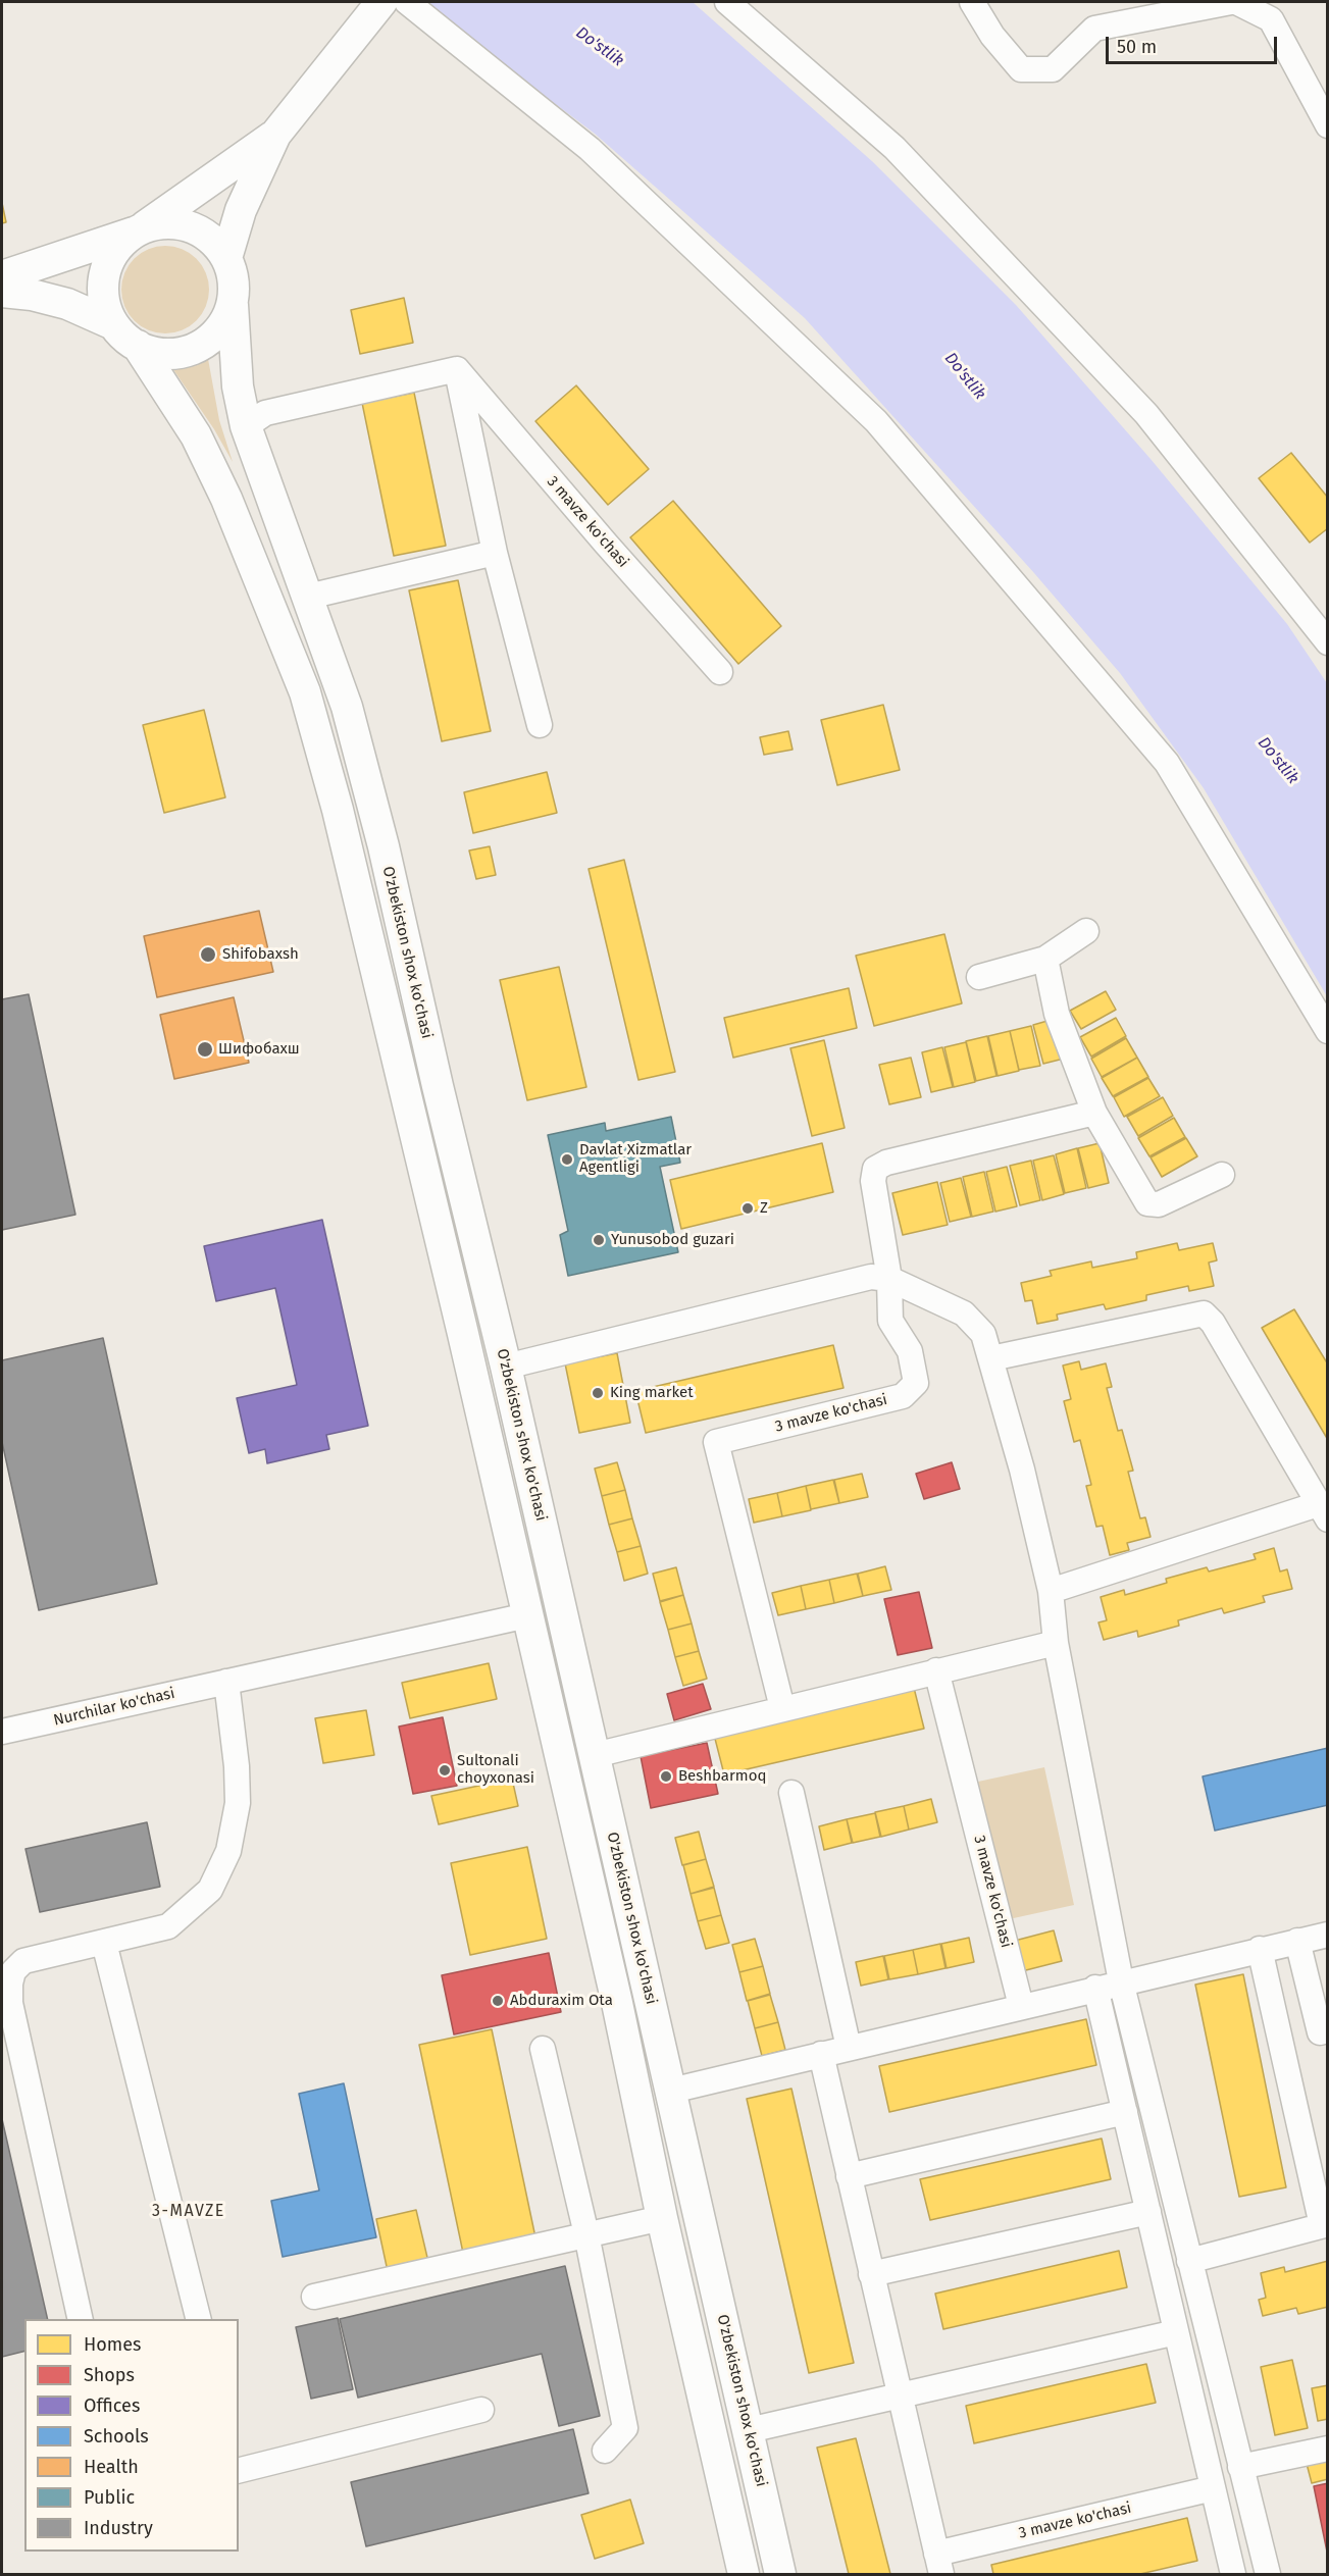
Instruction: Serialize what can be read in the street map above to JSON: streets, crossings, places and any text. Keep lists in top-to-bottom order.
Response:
{
  "streets": {
    "main road": ["O'zbekiston shox ko'chasi"],
    "street": ["3 mavze ko'chasi", "Nurchilar ko'chasi"]
  },
  "districts": ["3-MAVZE"],
  "water": ["Do'stlik"],
  "places": [
    "Shifobaxsh",
    "Шифобахш",
    "Davlat Xizmatlar Agentligi",
    "Z",
    "Yunusobod guzari",
    "King market",
    "Sultonali choyxonasi",
    "Beshbarmoq",
    "Abduraxim Ota"
  ],
  "legend": [
    "Homes",
    "Shops",
    "Offices",
    "Schools",
    "Health",
    "Public",
    "Industry"
  ],
  "scale_bar": "50 m"
}
